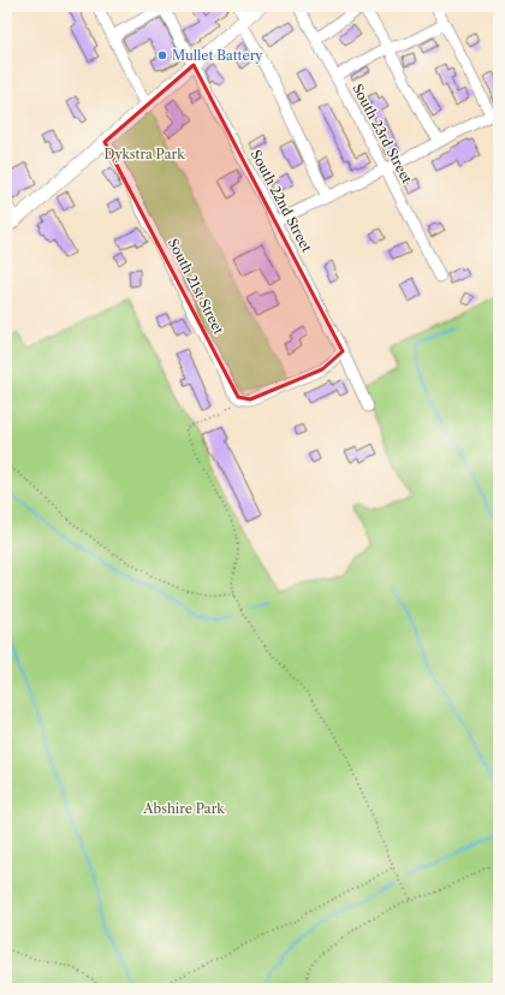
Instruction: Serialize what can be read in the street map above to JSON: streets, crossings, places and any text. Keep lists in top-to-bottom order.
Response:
{
  "streets": {
    "street": ["South 23rd Street", "South 22nd Street", "South 21st Street"]
  },
  "parks": ["Dykstra Park", "Abshire Park"],
  "places": ["Mullet Battery"]
}
